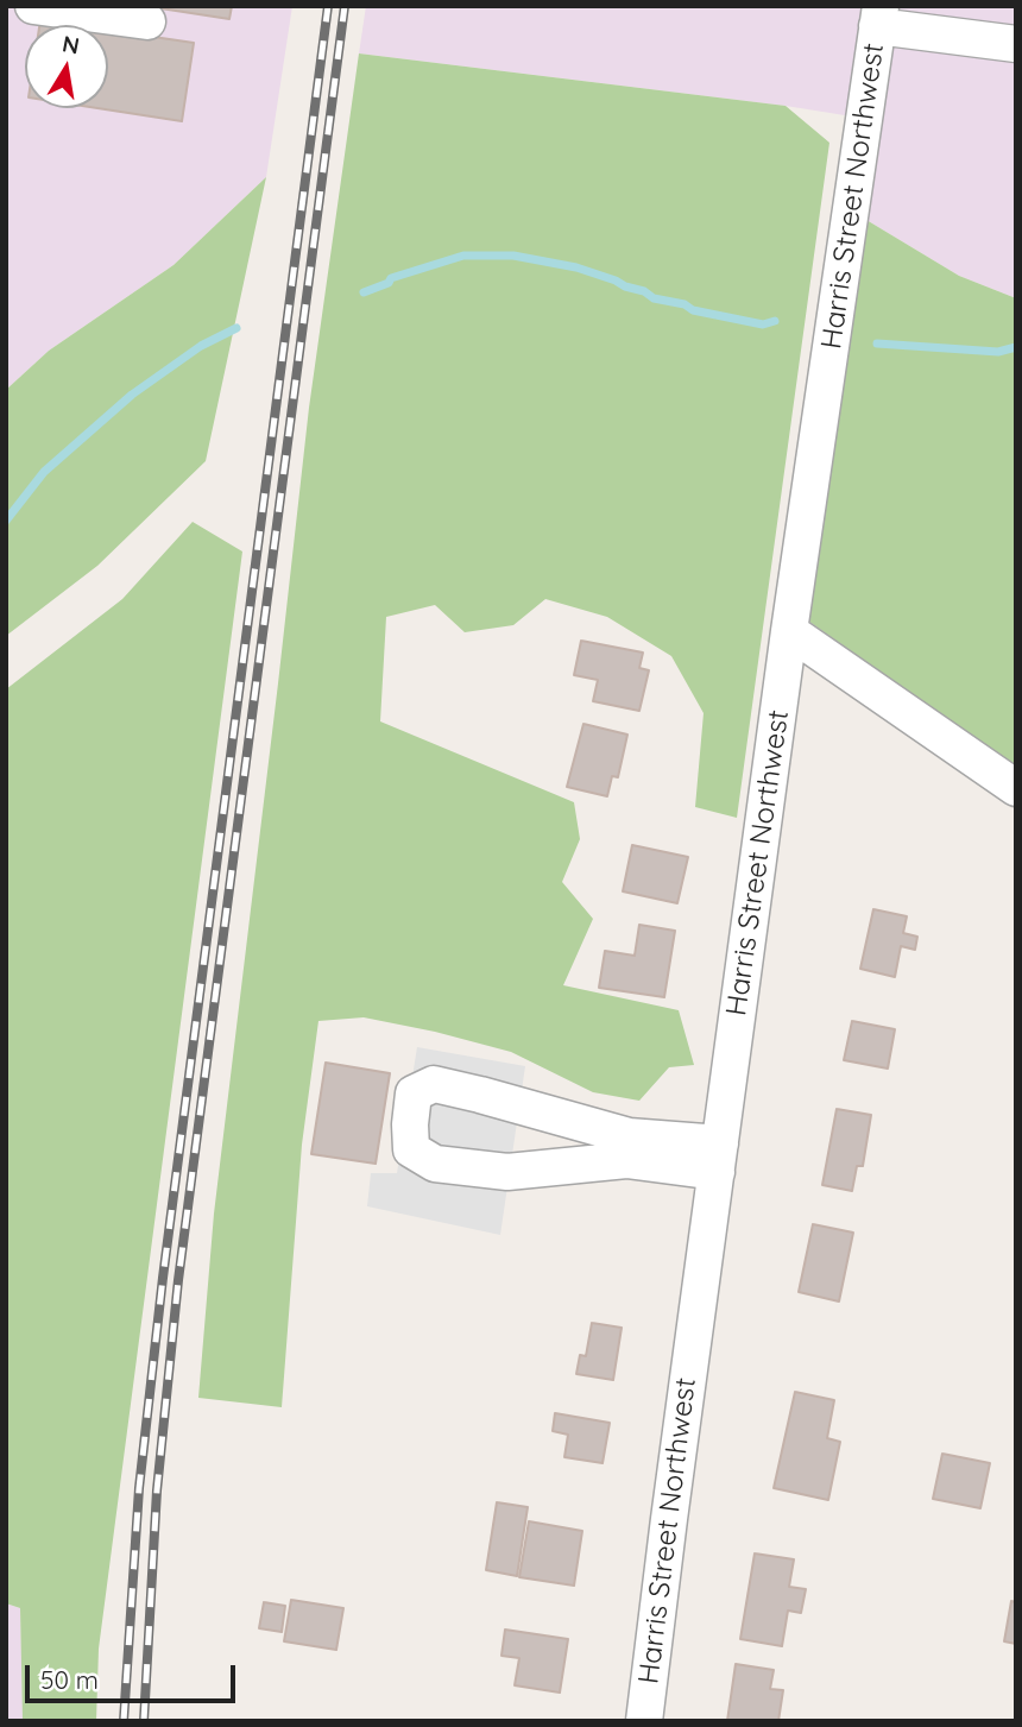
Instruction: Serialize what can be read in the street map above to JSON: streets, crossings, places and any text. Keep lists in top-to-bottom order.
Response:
{
  "streets": {
    "street": ["Harris Street Northwest"]
  },
  "scale_bar": "50 m",
  "north": "top"
}
